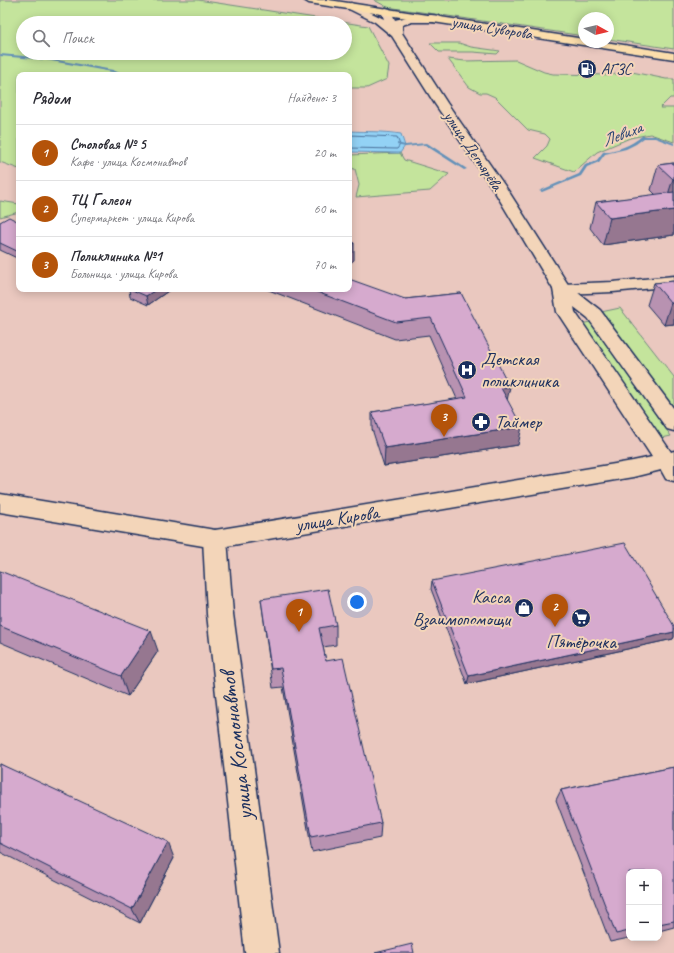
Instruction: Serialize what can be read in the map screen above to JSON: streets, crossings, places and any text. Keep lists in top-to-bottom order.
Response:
{
  "streets": {
    "main road": [
      "улица Суворова",
      "улица Дегтярёва",
      "улица Кирова",
      "улица Космонавтов"
    ]
  },
  "crossings": [
    ["улица Суворова", "улица Дегтярёва"],
    ["улица Дегтярёва", "улица Кирова"],
    ["улица Кирова", "улица Космонавтов"]
  ],
  "water": ["Левиха"],
  "places": {
    "fuel station": ["АГЗС"],
    "hospital": ["Детская поликлиника"],
    "pharmacy": ["Таймер"],
    "shop": ["Касса Взаимопомощи"],
    "supermarket": ["Пятёрочка"]
  },
  "north": "right",
  "page": {
    "search": "Поиск",
    "heading": ["Рядом", "Найдено: 3"],
    "list": [
      {
        "mark": "1",
        "name": "Столовая № 5",
        "note": "Кафе · улица Космонавтов",
        "value": "20 m"
      },
      {
        "mark": "2",
        "name": "ТЦ Галеон",
        "note": "Супермаркет · улица Кирова",
        "value": "60 m"
      },
      {
        "mark": "3",
        "name": "Поликлиника №1",
        "note": "Больница · улица Кирова",
        "value": "70 m"
      }
    ],
    "pins": ["3", "2", "1"],
    "map_buttons": ["+", "−"]
  }
}
